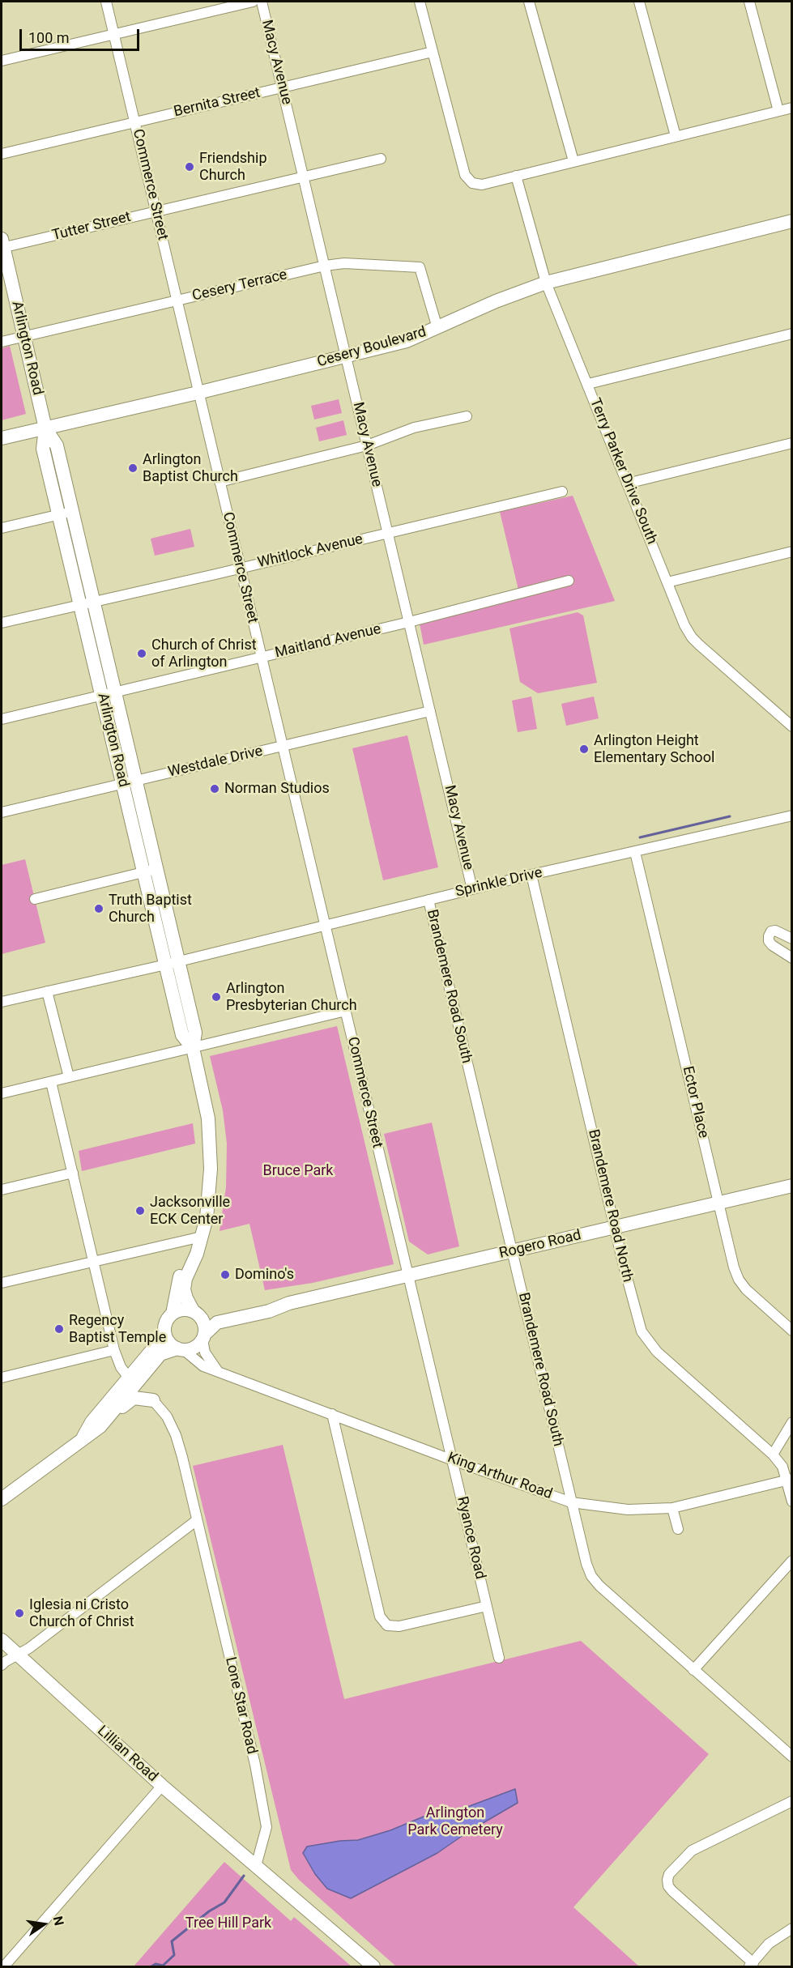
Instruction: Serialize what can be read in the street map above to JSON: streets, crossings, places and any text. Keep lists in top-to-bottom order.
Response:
{
  "streets": {
    "main road": [
      "Cesery Boulevard",
      "Arlington Road",
      "Rogero Road",
      "Lillian Road"
    ],
    "street": [
      "Macy Avenue",
      "Bernita Street",
      "Commerce Street",
      "Tutter Street",
      "Cesery Terrace",
      "Terry Parker Drive South",
      "Whitlock Avenue",
      "Maitland Avenue",
      "Westdale Drive",
      "Sprinkle Drive",
      "Brandemere Road South",
      "Ector Place",
      "Brandemere Road North",
      "King Arthur Road",
      "Ryance Road",
      "Lone Star Road"
    ]
  },
  "crossings": [
    ["Macy Avenue", "Bernita Street"],
    ["Macy Avenue", "Tutter Street"],
    ["Macy Avenue", "Cesery Terrace"],
    ["Macy Avenue", "Cesery Boulevard"],
    ["Macy Avenue", "Whitlock Avenue"],
    ["Macy Avenue", "Maitland Avenue"],
    ["Macy Avenue", "Westdale Drive"],
    ["Macy Avenue", "Sprinkle Drive"],
    ["Bernita Street", "Commerce Street"],
    ["Commerce Street", "Tutter Street"],
    ["Commerce Street", "Cesery Terrace"],
    ["Commerce Street", "Cesery Boulevard"],
    ["Commerce Street", "Whitlock Avenue"],
    ["Commerce Street", "Maitland Avenue"],
    ["Commerce Street", "Westdale Drive"],
    ["Commerce Street", "Sprinkle Drive"],
    ["Commerce Street", "Rogero Road"],
    ["Commerce Street", "Ryance Road"],
    ["Tutter Street", "Arlington Road"],
    ["Cesery Terrace", "Cesery Boulevard"],
    ["Cesery Terrace", "Arlington Road"],
    ["Cesery Boulevard", "Arlington Road"],
    ["Cesery Boulevard", "Terry Parker Drive South"],
    ["Arlington Road", "Whitlock Avenue"],
    ["Arlington Road", "Maitland Avenue"],
    ["Arlington Road", "Westdale Drive"],
    ["Arlington Road", "Sprinkle Drive"],
    ["Arlington Road", "Rogero Road"],
    ["Arlington Road", "King Arthur Road"],
    ["Sprinkle Drive", "Brandemere Road South"],
    ["Sprinkle Drive", "Ector Place"],
    ["Sprinkle Drive", "Brandemere Road North"],
    ["Brandemere Road South", "Rogero Road"],
    ["Brandemere Road South", "King Arthur Road"],
    ["Ector Place", "Rogero Road"],
    ["Brandemere Road North", "Rogero Road"],
    ["Brandemere Road North", "King Arthur Road"],
    ["Rogero Road", "King Arthur Road"],
    ["Rogero Road", "Ryance Road"],
    ["King Arthur Road", "Ryance Road"],
    ["Lone Star Road", "Lillian Road"]
  ],
  "parks": ["Bruce Park", "Arlington Park Cemetery", "Tree Hill Park"],
  "places": [
    "Friendship Church",
    "Arlington Baptist Church",
    "Church of Christ of Arlington",
    "Arlington Height Elementary School",
    "Norman Studios",
    "Truth Baptist Church",
    "Arlington Presbyterian Church",
    "Jacksonville ECK Center",
    "Domino's",
    "Regency Baptist Temple",
    "Iglesia ni Cristo Church of Christ"
  ],
  "scale_bar": "100 m",
  "north": "right"
}
